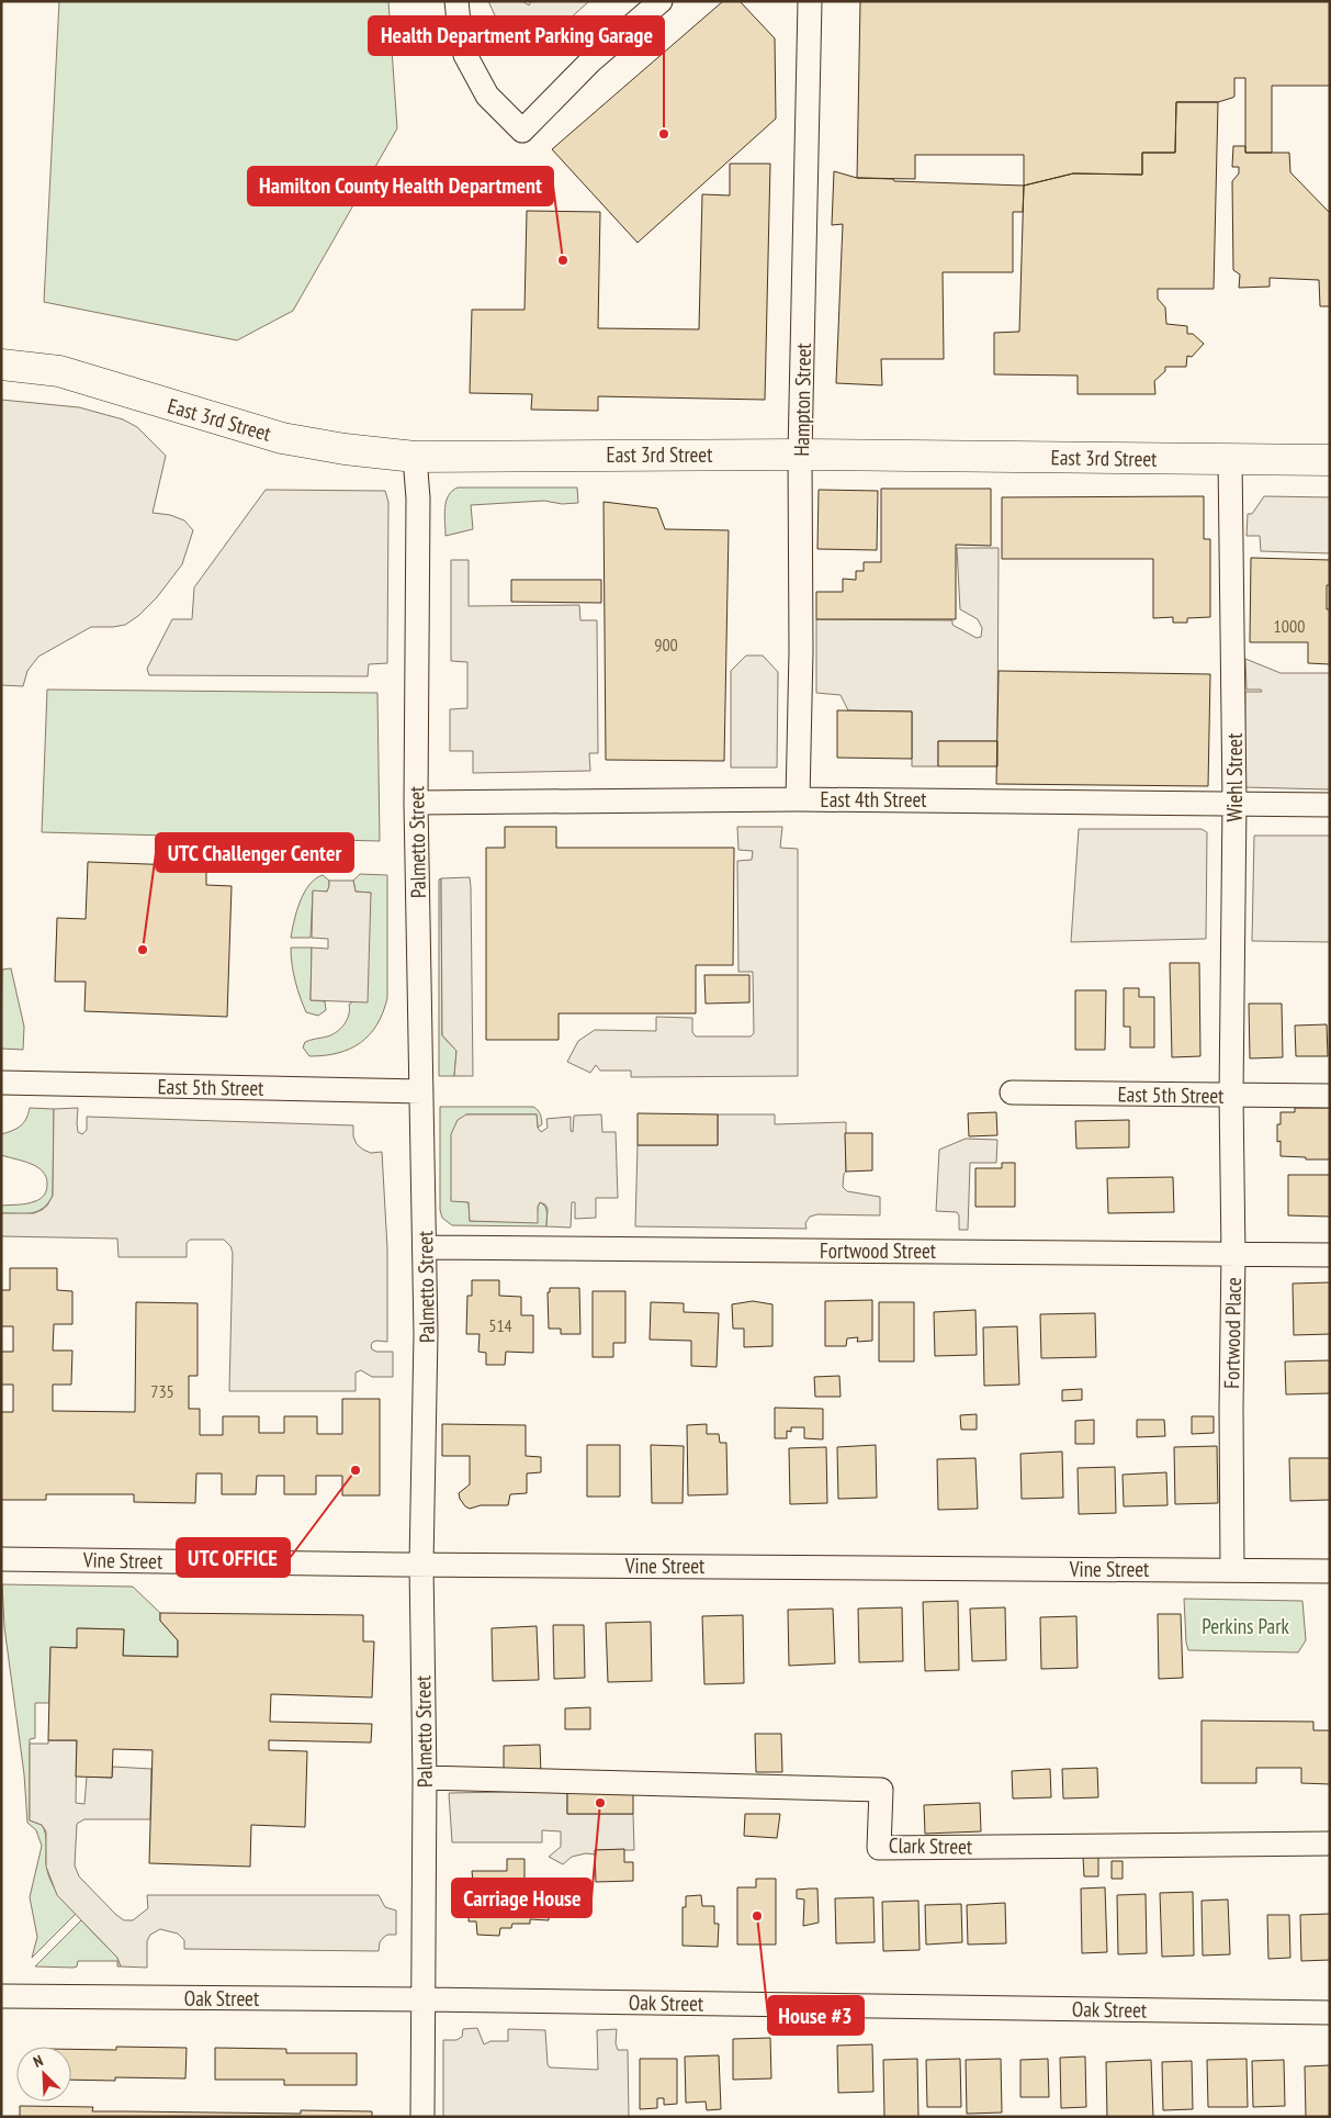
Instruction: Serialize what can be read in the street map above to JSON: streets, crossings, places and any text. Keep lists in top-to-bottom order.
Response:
{
  "streets": {
    "main road": ["East 3rd Street"],
    "street": [
      "Hampton Street",
      "Wiehl Street",
      "East 4th Street",
      "Palmetto Street",
      "East 5th Street",
      "Fortwood Street",
      "Fortwood Place",
      "Vine Street",
      "Clark Street",
      "Oak Street"
    ]
  },
  "crossings": [
    ["Hampton Street", "East 3rd Street"],
    ["Hampton Street", "East 4th Street"],
    ["East 3rd Street", "Wiehl Street"],
    ["East 3rd Street", "Palmetto Street"],
    ["Wiehl Street", "East 4th Street"],
    ["Wiehl Street", "East 5th Street"],
    ["Wiehl Street", "Fortwood Place"],
    ["East 4th Street", "Palmetto Street"],
    ["Palmetto Street", "East 5th Street"],
    ["Palmetto Street", "Fortwood Street"],
    ["Palmetto Street", "Vine Street"],
    ["Palmetto Street", "Clark Street"],
    ["Palmetto Street", "Oak Street"],
    ["East 5th Street", "Fortwood Place"],
    ["Fortwood Street", "Fortwood Place"],
    ["Fortwood Place", "Vine Street"]
  ],
  "parks": ["Perkins Park"],
  "places": [
    "Health Department Parking Garage",
    "Hamilton County Health Department",
    "UTC Challenger Center",
    "UTC OFFICE",
    "Carriage House",
    "House #3"
  ],
  "house_numbers": [
    "1000",
    "900",
    "514",
    "735"
  ],
  "north": "top left"
}
